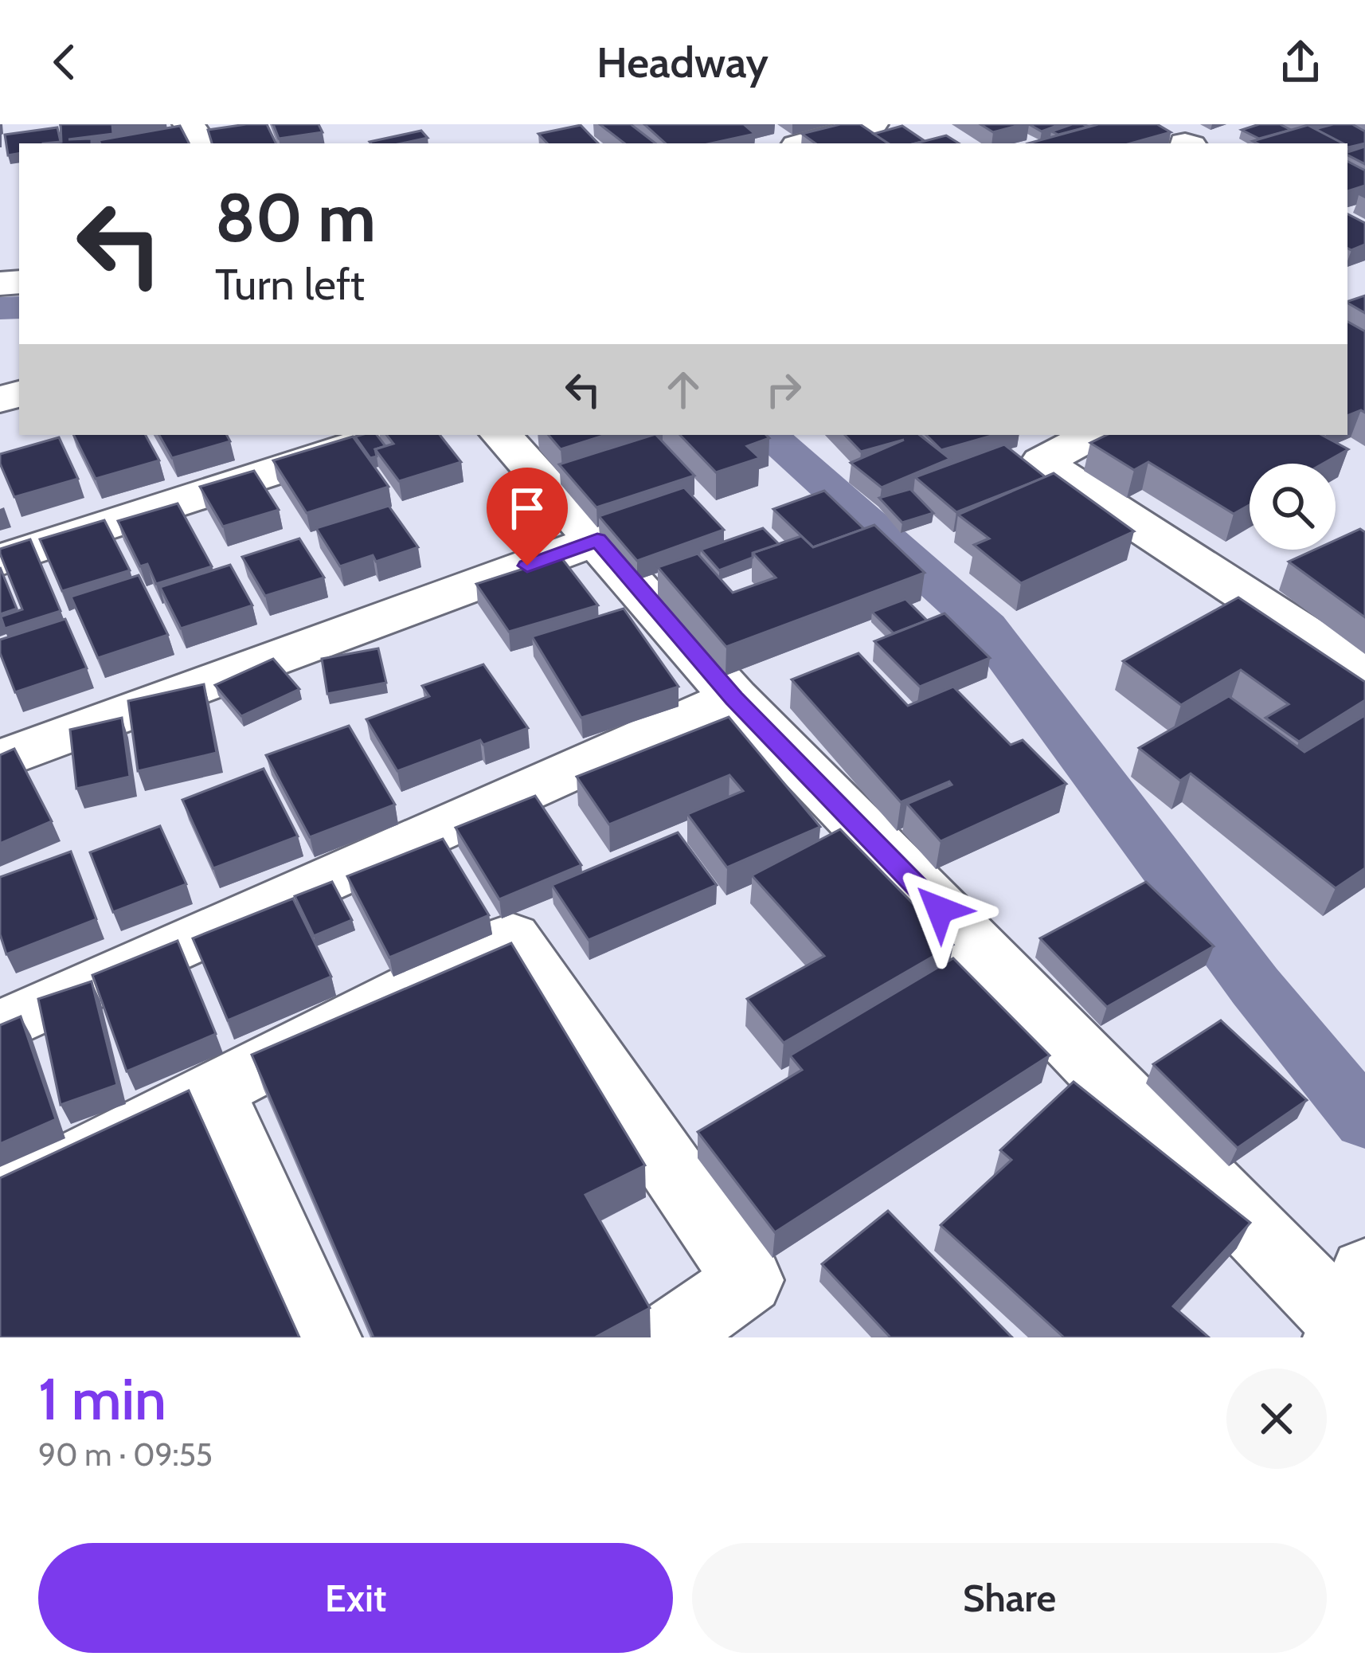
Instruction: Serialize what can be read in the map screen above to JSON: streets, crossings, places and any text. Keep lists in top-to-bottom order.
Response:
{
  "page": {
    "header": "Headway",
    "turn": ["80 m", "Turn left"],
    "heading": ["1 min", "90 m · 09:55"],
    "buttons": ["Exit", "Share"]
  }
}
